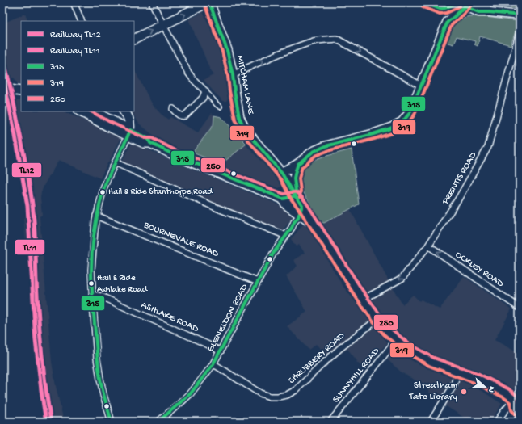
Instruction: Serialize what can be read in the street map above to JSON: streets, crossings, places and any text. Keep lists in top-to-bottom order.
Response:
{
  "streets": {
    "main road": ["MITCHAM LANE"],
    "street": [
      "PRENTIS ROAD",
      "BOURNEVALE ROAD",
      "OCKLEY ROAD",
      "ASHLAKE ROAD",
      "GLENELDON ROAD",
      "SHRUBBERY ROAD",
      "SUNNYHILL ROAD"
    ]
  },
  "crossings": [
    ["MITCHAM LANE", "PRENTIS ROAD"],
    ["MITCHAM LANE", "SHRUBBERY ROAD"],
    ["MITCHAM LANE", "SUNNYHILL ROAD"],
    ["PRENTIS ROAD", "OCKLEY ROAD"],
    ["BOURNEVALE ROAD", "GLENELDON ROAD"],
    ["ASHLAKE ROAD", "GLENELDON ROAD"],
    ["GLENELDON ROAD", "SHRUBBERY ROAD"]
  ],
  "one_way": ["OCKLEY ROAD"],
  "places": ["Hail & Ride Stanthorpe Road", "Hail & Ride Ashlake Road", "Streatham Tate Library"],
  "lines": [
    "transit line 315",
    "transit line 319",
    "rail line TL12",
    "rail line TL11",
    "transit line 250"
  ],
  "legend": [
    "Railway TL12",
    "Railway TL11",
    "315",
    "319",
    "250"
  ],
  "north": "right"
}
